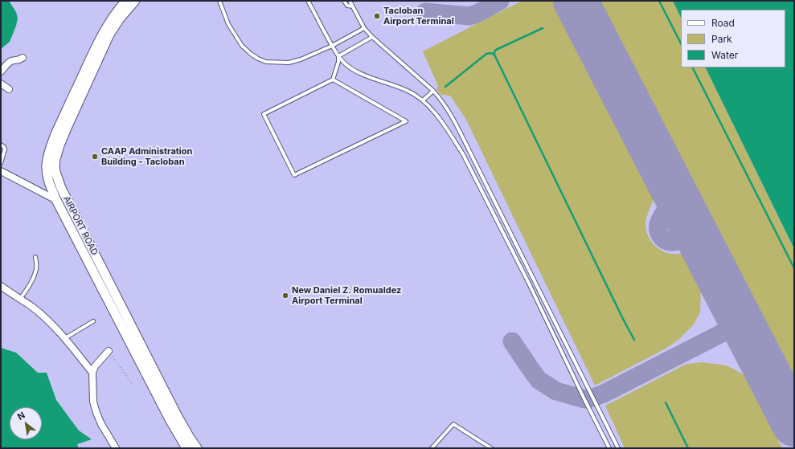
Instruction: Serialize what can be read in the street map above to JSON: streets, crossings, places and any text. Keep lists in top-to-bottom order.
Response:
{
  "streets": {
    "main road": ["AIRPORT ROAD"]
  },
  "places": ["Tacloban Airport Terminal", "CAAP Administration Building - Tacloban", "New Daniel Z. Romualdez Airport Terminal"],
  "legend": ["Road", "Park", "Water"],
  "north": "top left"
}
